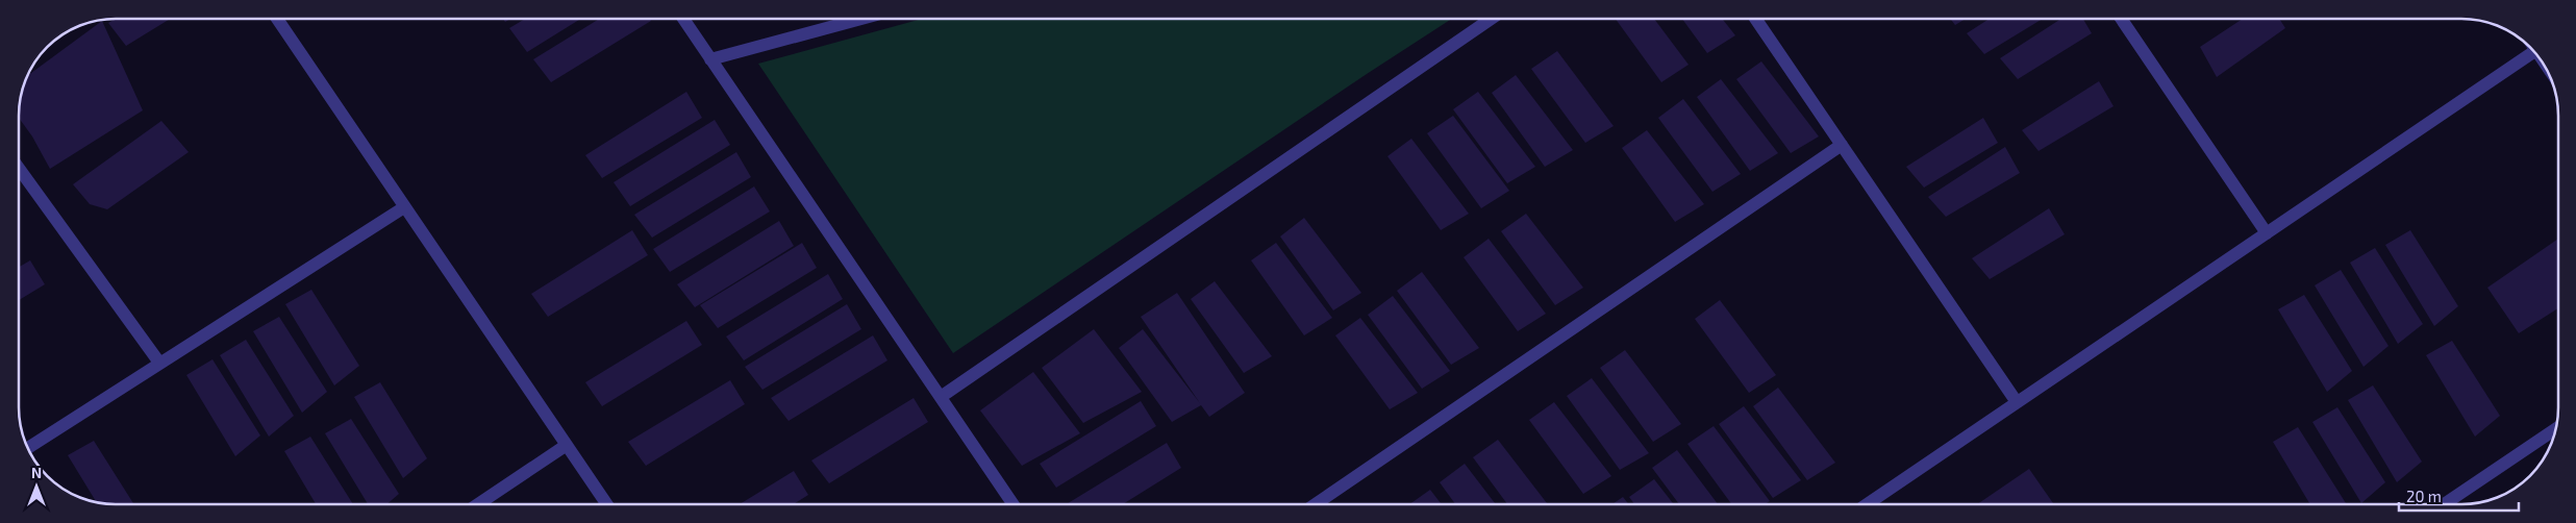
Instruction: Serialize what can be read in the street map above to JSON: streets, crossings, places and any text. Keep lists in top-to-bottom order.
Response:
{
  "scale_bar": "20 m",
  "north": "top"
}
